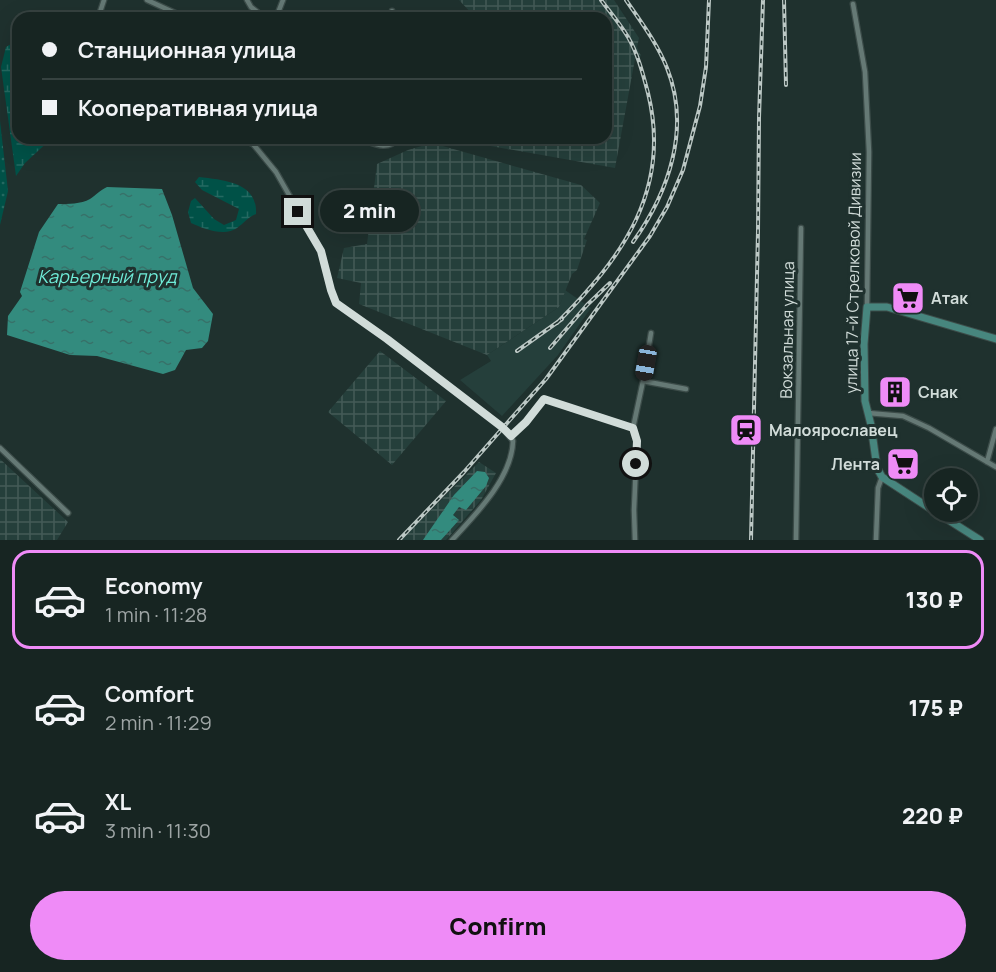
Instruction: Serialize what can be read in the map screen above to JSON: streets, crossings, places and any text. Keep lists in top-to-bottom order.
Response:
{
  "streets": {
    "main road": ["улица 17-й Стрелковой Дивизии"],
    "street": ["Вокзальная улица"]
  },
  "water": ["Карьерный пруд"],
  "places": {
    "supermarket": ["Атак", "Лента"],
    "building": ["Снак"],
    "station": ["Малоярославец"]
  },
  "page": {
    "banner": ["Станционная улица", "Кооперативная улица"],
    "bubble": "2 min",
    "list": [
      {
        "name": "Economy",
        "note": "1 min · 11:28",
        "value": "130 ₽"
      },
      {
        "name": "Comfort",
        "note": "2 min · 11:29",
        "value": "175 ₽"
      },
      {
        "name": "XL",
        "note": "3 min · 11:30",
        "value": "220 ₽"
      }
    ],
    "buttons": "Confirm"
  }
}
